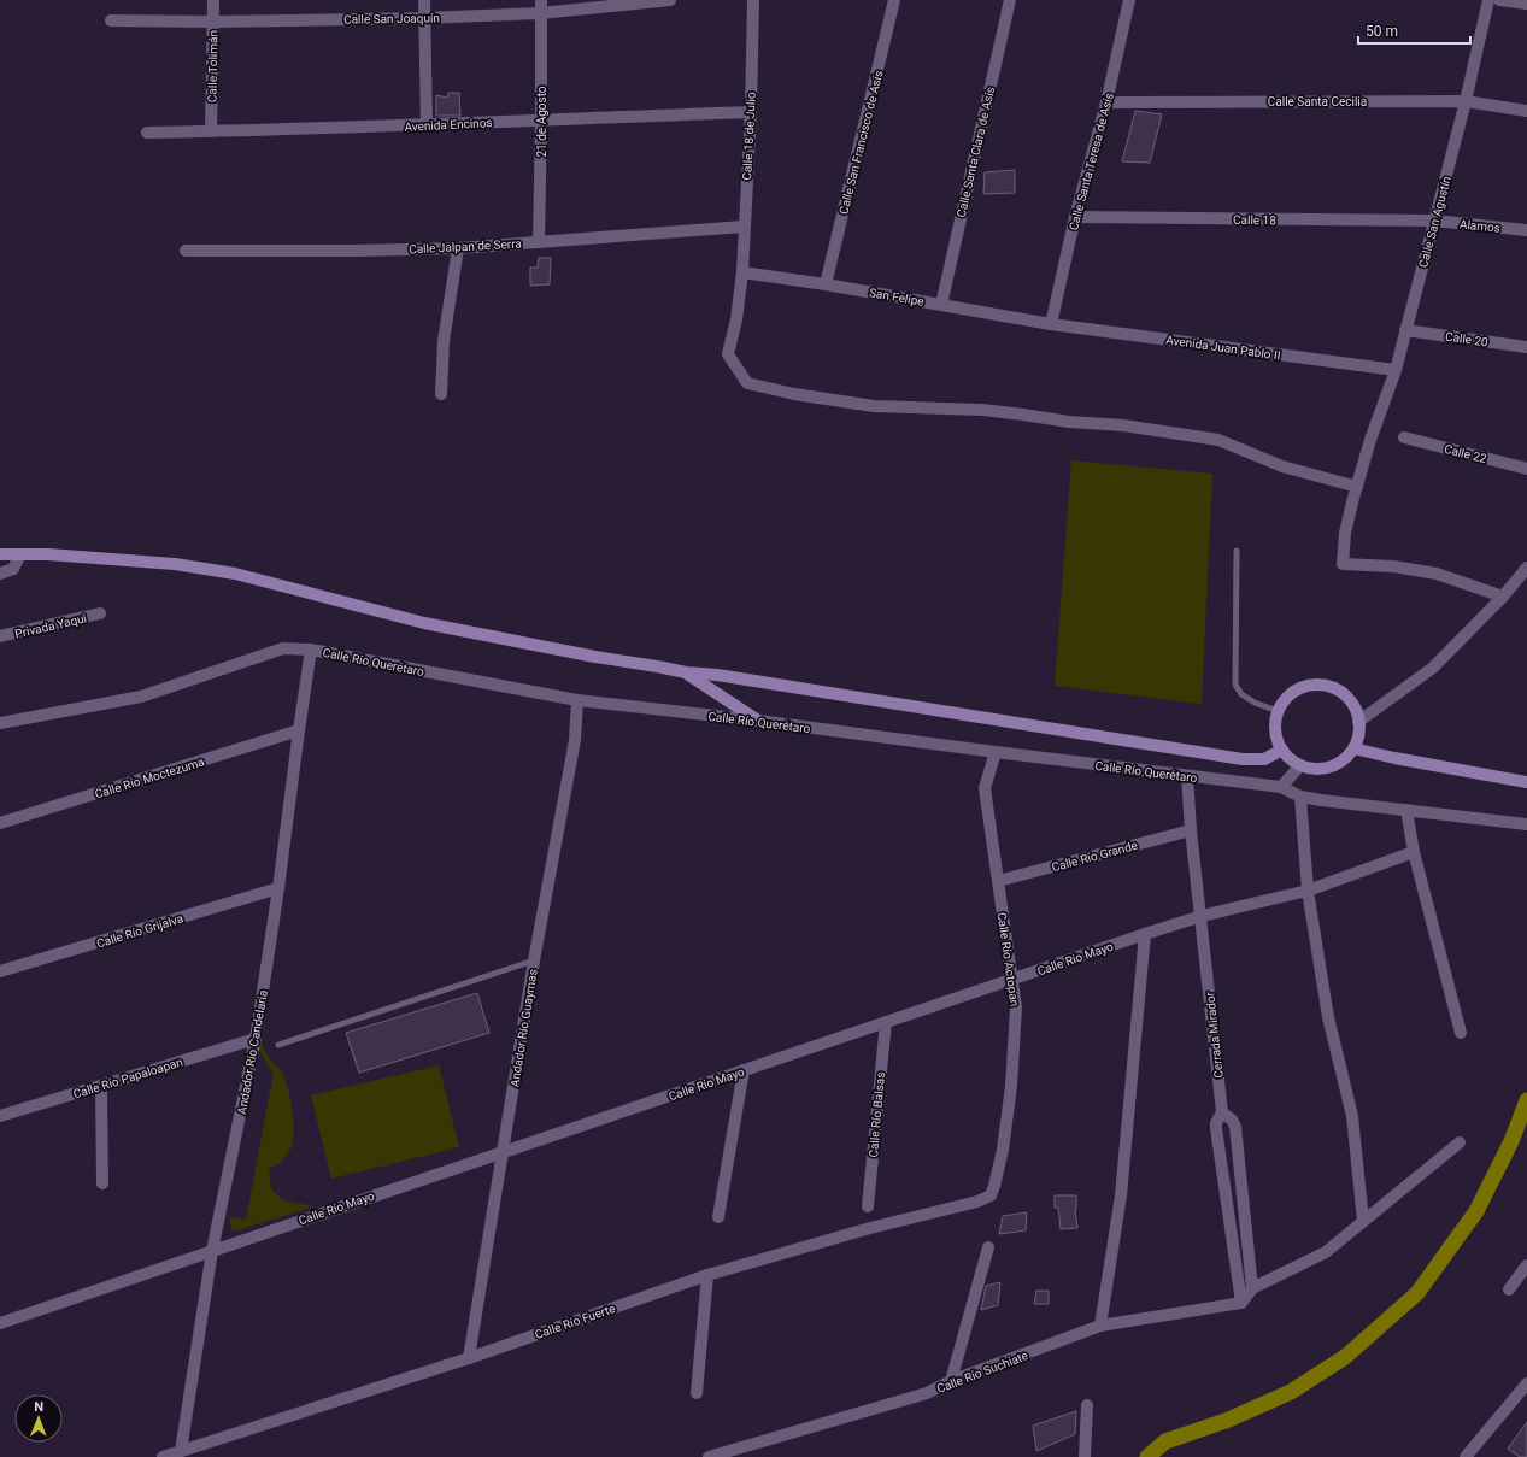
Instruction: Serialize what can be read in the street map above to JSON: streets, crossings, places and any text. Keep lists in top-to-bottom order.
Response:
{
  "streets": {
    "street": [
      "Calle San Joaquín",
      "Calle Tolimán",
      "Calle Santa Cecilia",
      "21 de Agosto",
      "Avenida Encinos",
      "Calle 18 de Julio",
      "Calle San Francisco de Asís",
      "Calle Santa Clara de Asís",
      "Calle Santa Teresa de Asís",
      "Calle 18",
      "Calle San Agustín",
      "Alamos",
      "Calle Jalpan de Serra",
      "San Felipe",
      "Calle 20",
      "Avenida Juan Pablo II",
      "Calle 22",
      "Privada Yaqui",
      "Calle Río Querétaro",
      "Calle Río Moctezuma",
      "Calle Río Grande",
      "Calle Río Grijalva",
      "Calle Río Mayo",
      "Calle Río Actopan",
      "Andador Río Guaymas",
      "Cerrada Mirador",
      "Andador Río Candelaria",
      "Calle Río Papaloapan",
      "Calle Río Balsas",
      "Calle Río Fuerte",
      "Calle Río Suchiate"
    ]
  },
  "crossings": [
    ["Calle San Joaquín", "Calle Tolimán"],
    ["Calle San Joaquín", "21 de Agosto"],
    ["Calle Tolimán", "Avenida Encinos"],
    ["Calle Santa Cecilia", "Calle Santa Teresa de Asís"],
    ["Calle Santa Cecilia", "Calle San Agustín"],
    ["21 de Agosto", "Avenida Encinos"],
    ["21 de Agosto", "Calle Jalpan de Serra"],
    ["Avenida Encinos", "Calle 18 de Julio"],
    ["Calle 18 de Julio", "Calle San Agustín"],
    ["Calle 18 de Julio", "Calle Jalpan de Serra"],
    ["Calle 18 de Julio", "San Felipe"],
    ["Calle San Francisco de Asís", "San Felipe"],
    ["Calle Santa Clara de Asís", "San Felipe"],
    ["Calle Santa Teresa de Asís", "Calle 18"],
    ["Calle Santa Teresa de Asís", "San Felipe"],
    ["Calle Santa Teresa de Asís", "Avenida Juan Pablo II"],
    ["Calle 18", "Calle San Agustín"],
    ["Calle 18", "Alamos"],
    ["Calle San Agustín", "Alamos"],
    ["Calle San Agustín", "Calle 20"],
    ["Calle San Agustín", "Avenida Juan Pablo II"],
    ["San Felipe", "Avenida Juan Pablo II"],
    ["Calle Río Querétaro", "Calle Río Actopan"],
    ["Calle Río Querétaro", "Andador Río Guaymas"],
    ["Calle Río Querétaro", "Cerrada Mirador"],
    ["Calle Río Querétaro", "Andador Río Candelaria"],
    ["Calle Río Moctezuma", "Andador Río Candelaria"],
    ["Calle Río Grande", "Calle Río Actopan"],
    ["Calle Río Grande", "Cerrada Mirador"],
    ["Calle Río Grijalva", "Andador Río Candelaria"],
    ["Calle Río Mayo", "Calle Río Actopan"],
    ["Calle Río Mayo", "Andador Río Guaymas"],
    ["Calle Río Mayo", "Cerrada Mirador"],
    ["Calle Río Mayo", "Andador Río Candelaria"],
    ["Calle Río Mayo", "Calle Río Balsas"],
    ["Calle Río Actopan", "Calle Río Fuerte"],
    ["Andador Río Guaymas", "Calle Río Fuerte"],
    ["Andador Río Candelaria", "Calle Río Papaloapan"],
    ["Andador Río Candelaria", "Calle Río Fuerte"]
  ],
  "scale_bar": "50 m",
  "north": "top"
}
